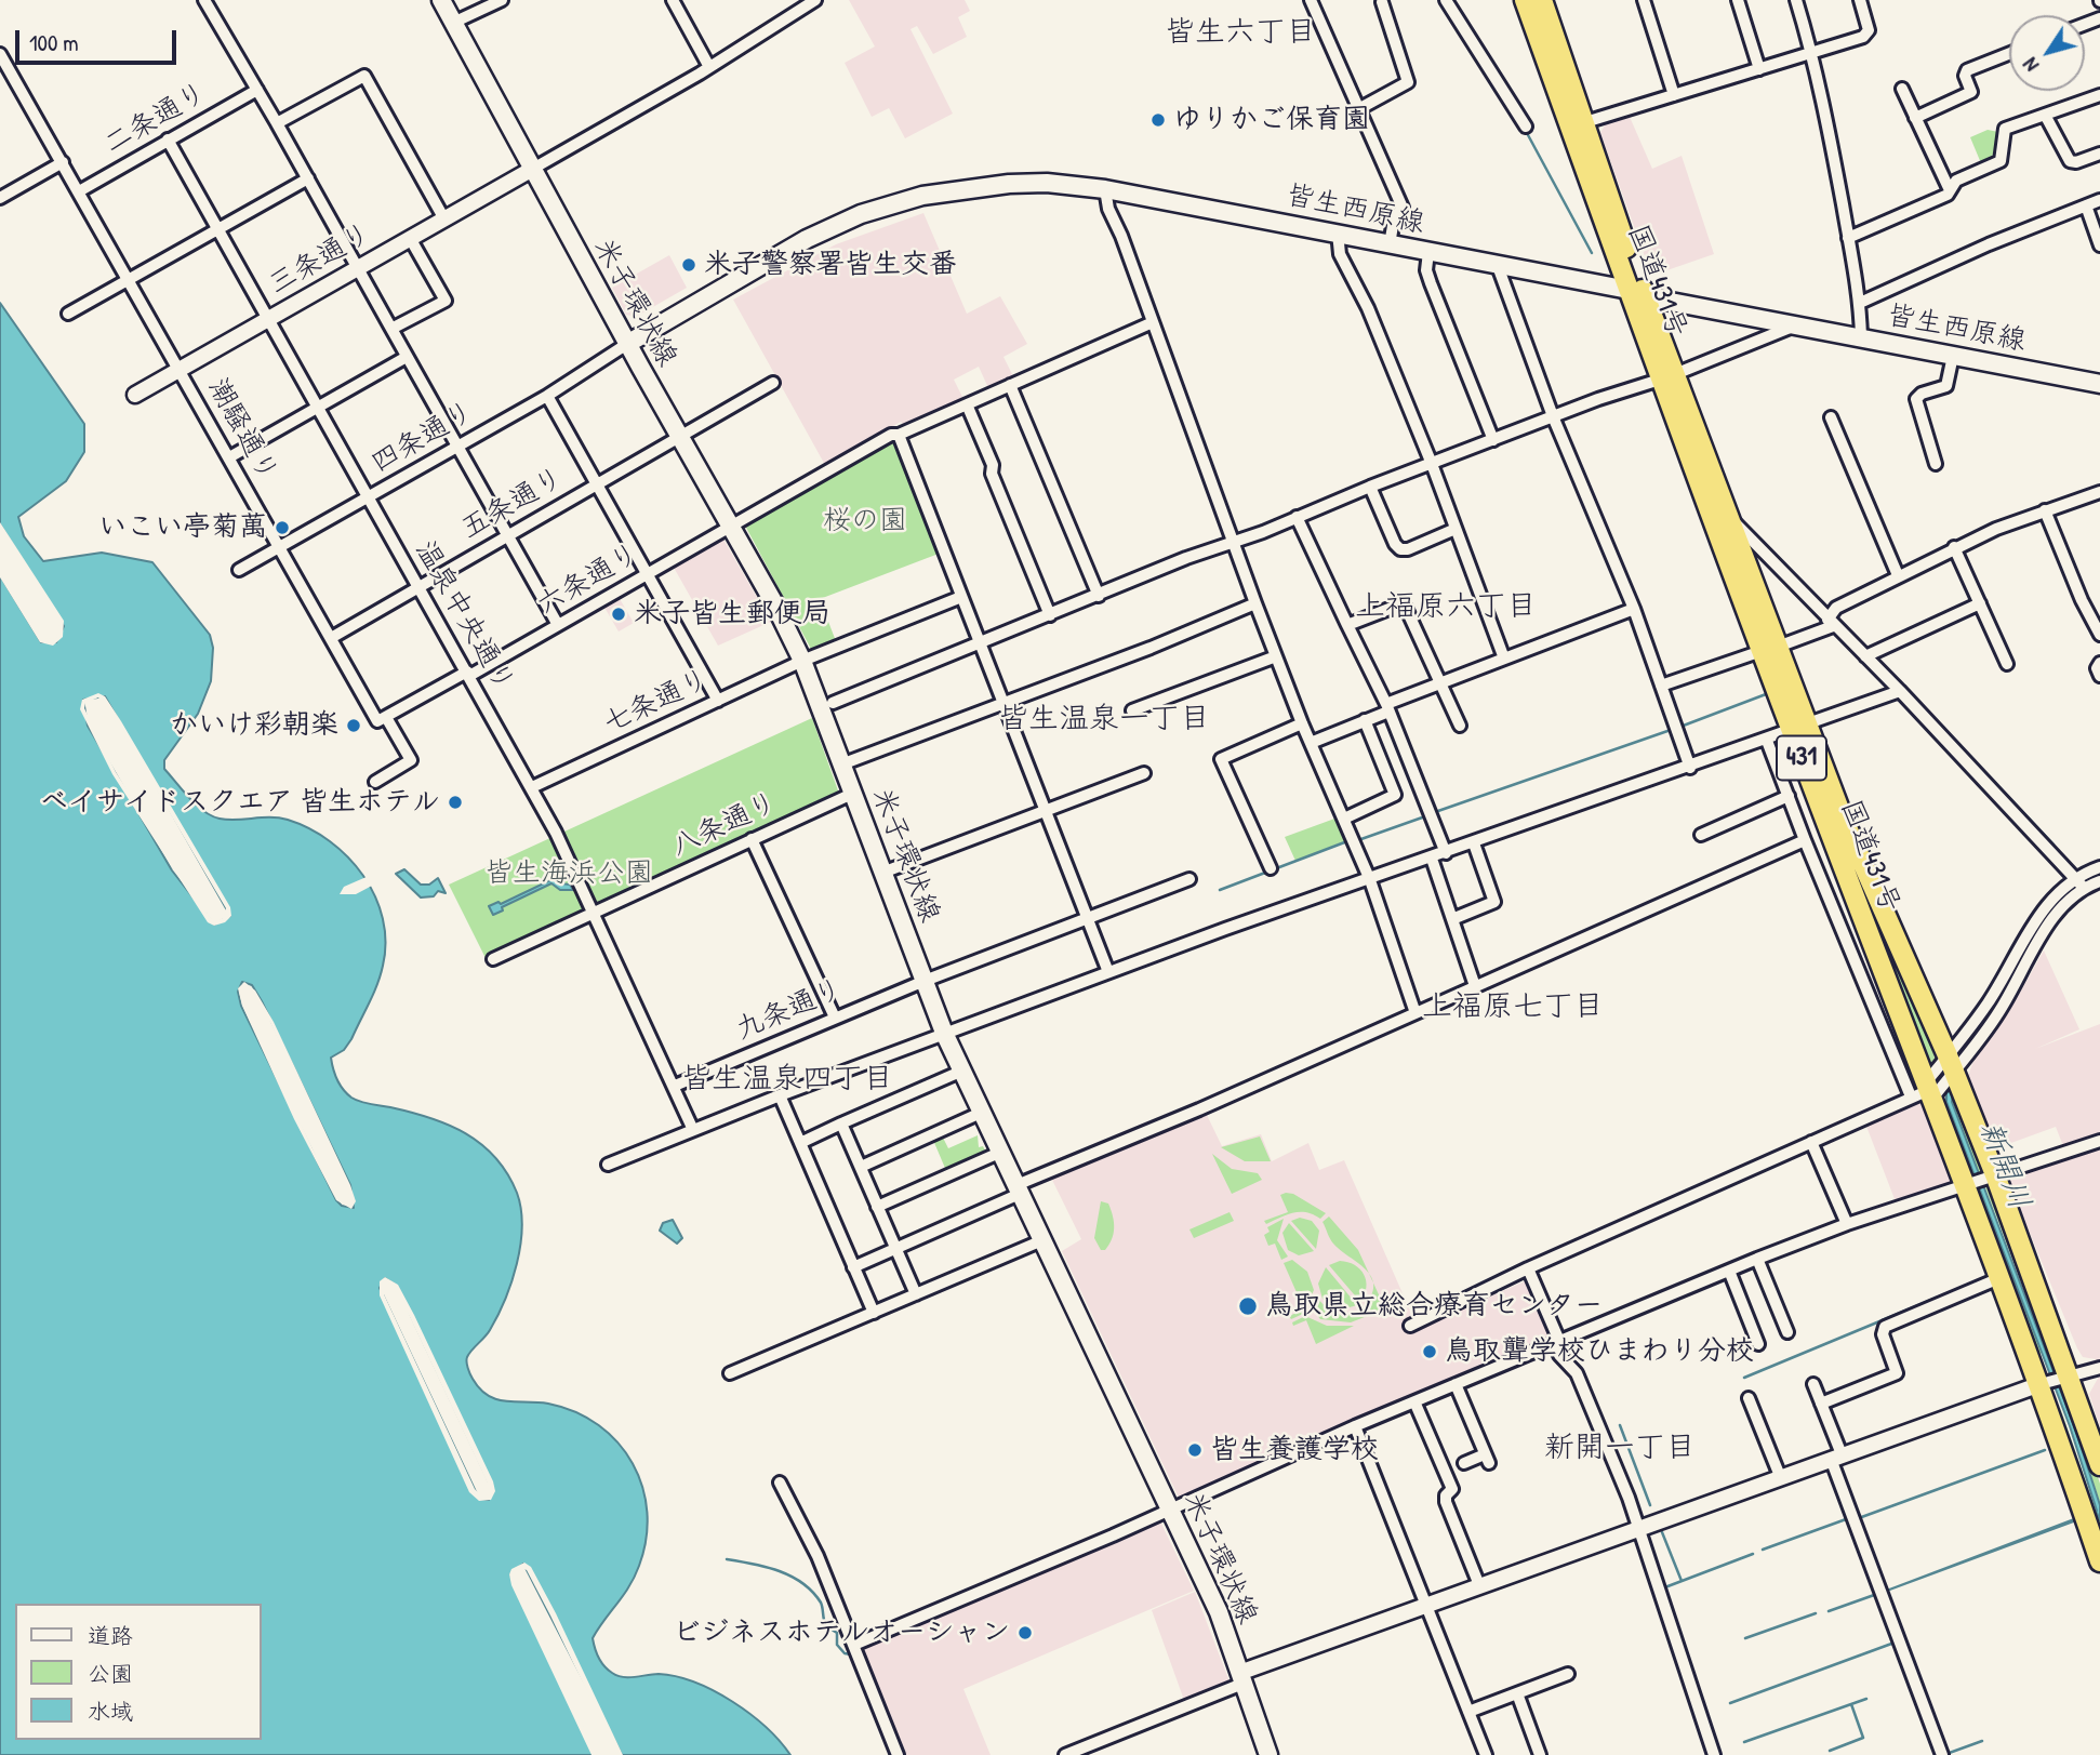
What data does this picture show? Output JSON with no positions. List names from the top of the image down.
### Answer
{
  "streets": {
    "highway": ["国道431号", "431"],
    "main road": ["皆生西原線", "米子環状線"],
    "street": [
      "二条通り",
      "三条通り",
      "潮騒通り",
      "四条通り",
      "五条通り",
      "六条通り",
      "温泉中央通り",
      "七条通り",
      "八条通り",
      "九条通り"
    ]
  },
  "crossings": [
    ["二条通り", "潮騒通り"],
    ["二条通り", "温泉中央通り"],
    ["皆生西原線", "国道431号"],
    ["皆生西原線", "米子環状線"],
    ["皆生西原線", "四条通り"],
    ["三条通り", "米子環状線"],
    ["三条通り", "潮騒通り"],
    ["三条通り", "温泉中央通り"],
    ["米子環状線", "四条通り"],
    ["米子環状線", "五条通り"],
    ["米子環状線", "六条通り"],
    ["米子環状線", "七条通り"],
    ["米子環状線", "八条通り"],
    ["米子環状線", "九条通り"],
    ["潮騒通り", "四条通り"],
    ["潮騒通り", "五条通り"],
    ["潮騒通り", "六条通り"],
    ["四条通り", "温泉中央通り"],
    ["五条通り", "温泉中央通り"],
    ["六条通り", "温泉中央通り"],
    ["温泉中央通り", "七条通り"],
    ["温泉中央通り", "八条通り"],
    ["温泉中央通り", "九条通り"]
  ],
  "districts": [
    "皆生六丁目",
    "上福原六丁目",
    "皆生温泉一丁目",
    "上福原七丁目",
    "皆生温泉四丁目",
    "新開一丁目"
  ],
  "water": ["新開川"],
  "parks": ["桜の園", "皆生海浜公園"],
  "places": [
    "ゆりかご保育園",
    "米子警察署皆生交番",
    "いこい亭菊萬",
    "米子皆生郵便局",
    "かいけ彩朝楽",
    "ベイサイドスクエア 皆生ホテル",
    "鳥取県立総合療育センター",
    "鳥取聾学校ひまわり分校",
    "皆生養護学校",
    "ビジネスホテルオーシャン"
  ],
  "legend": ["道路", "公園", "水域"],
  "scale_bar": "100 m",
  "north": "bottom left"
}
